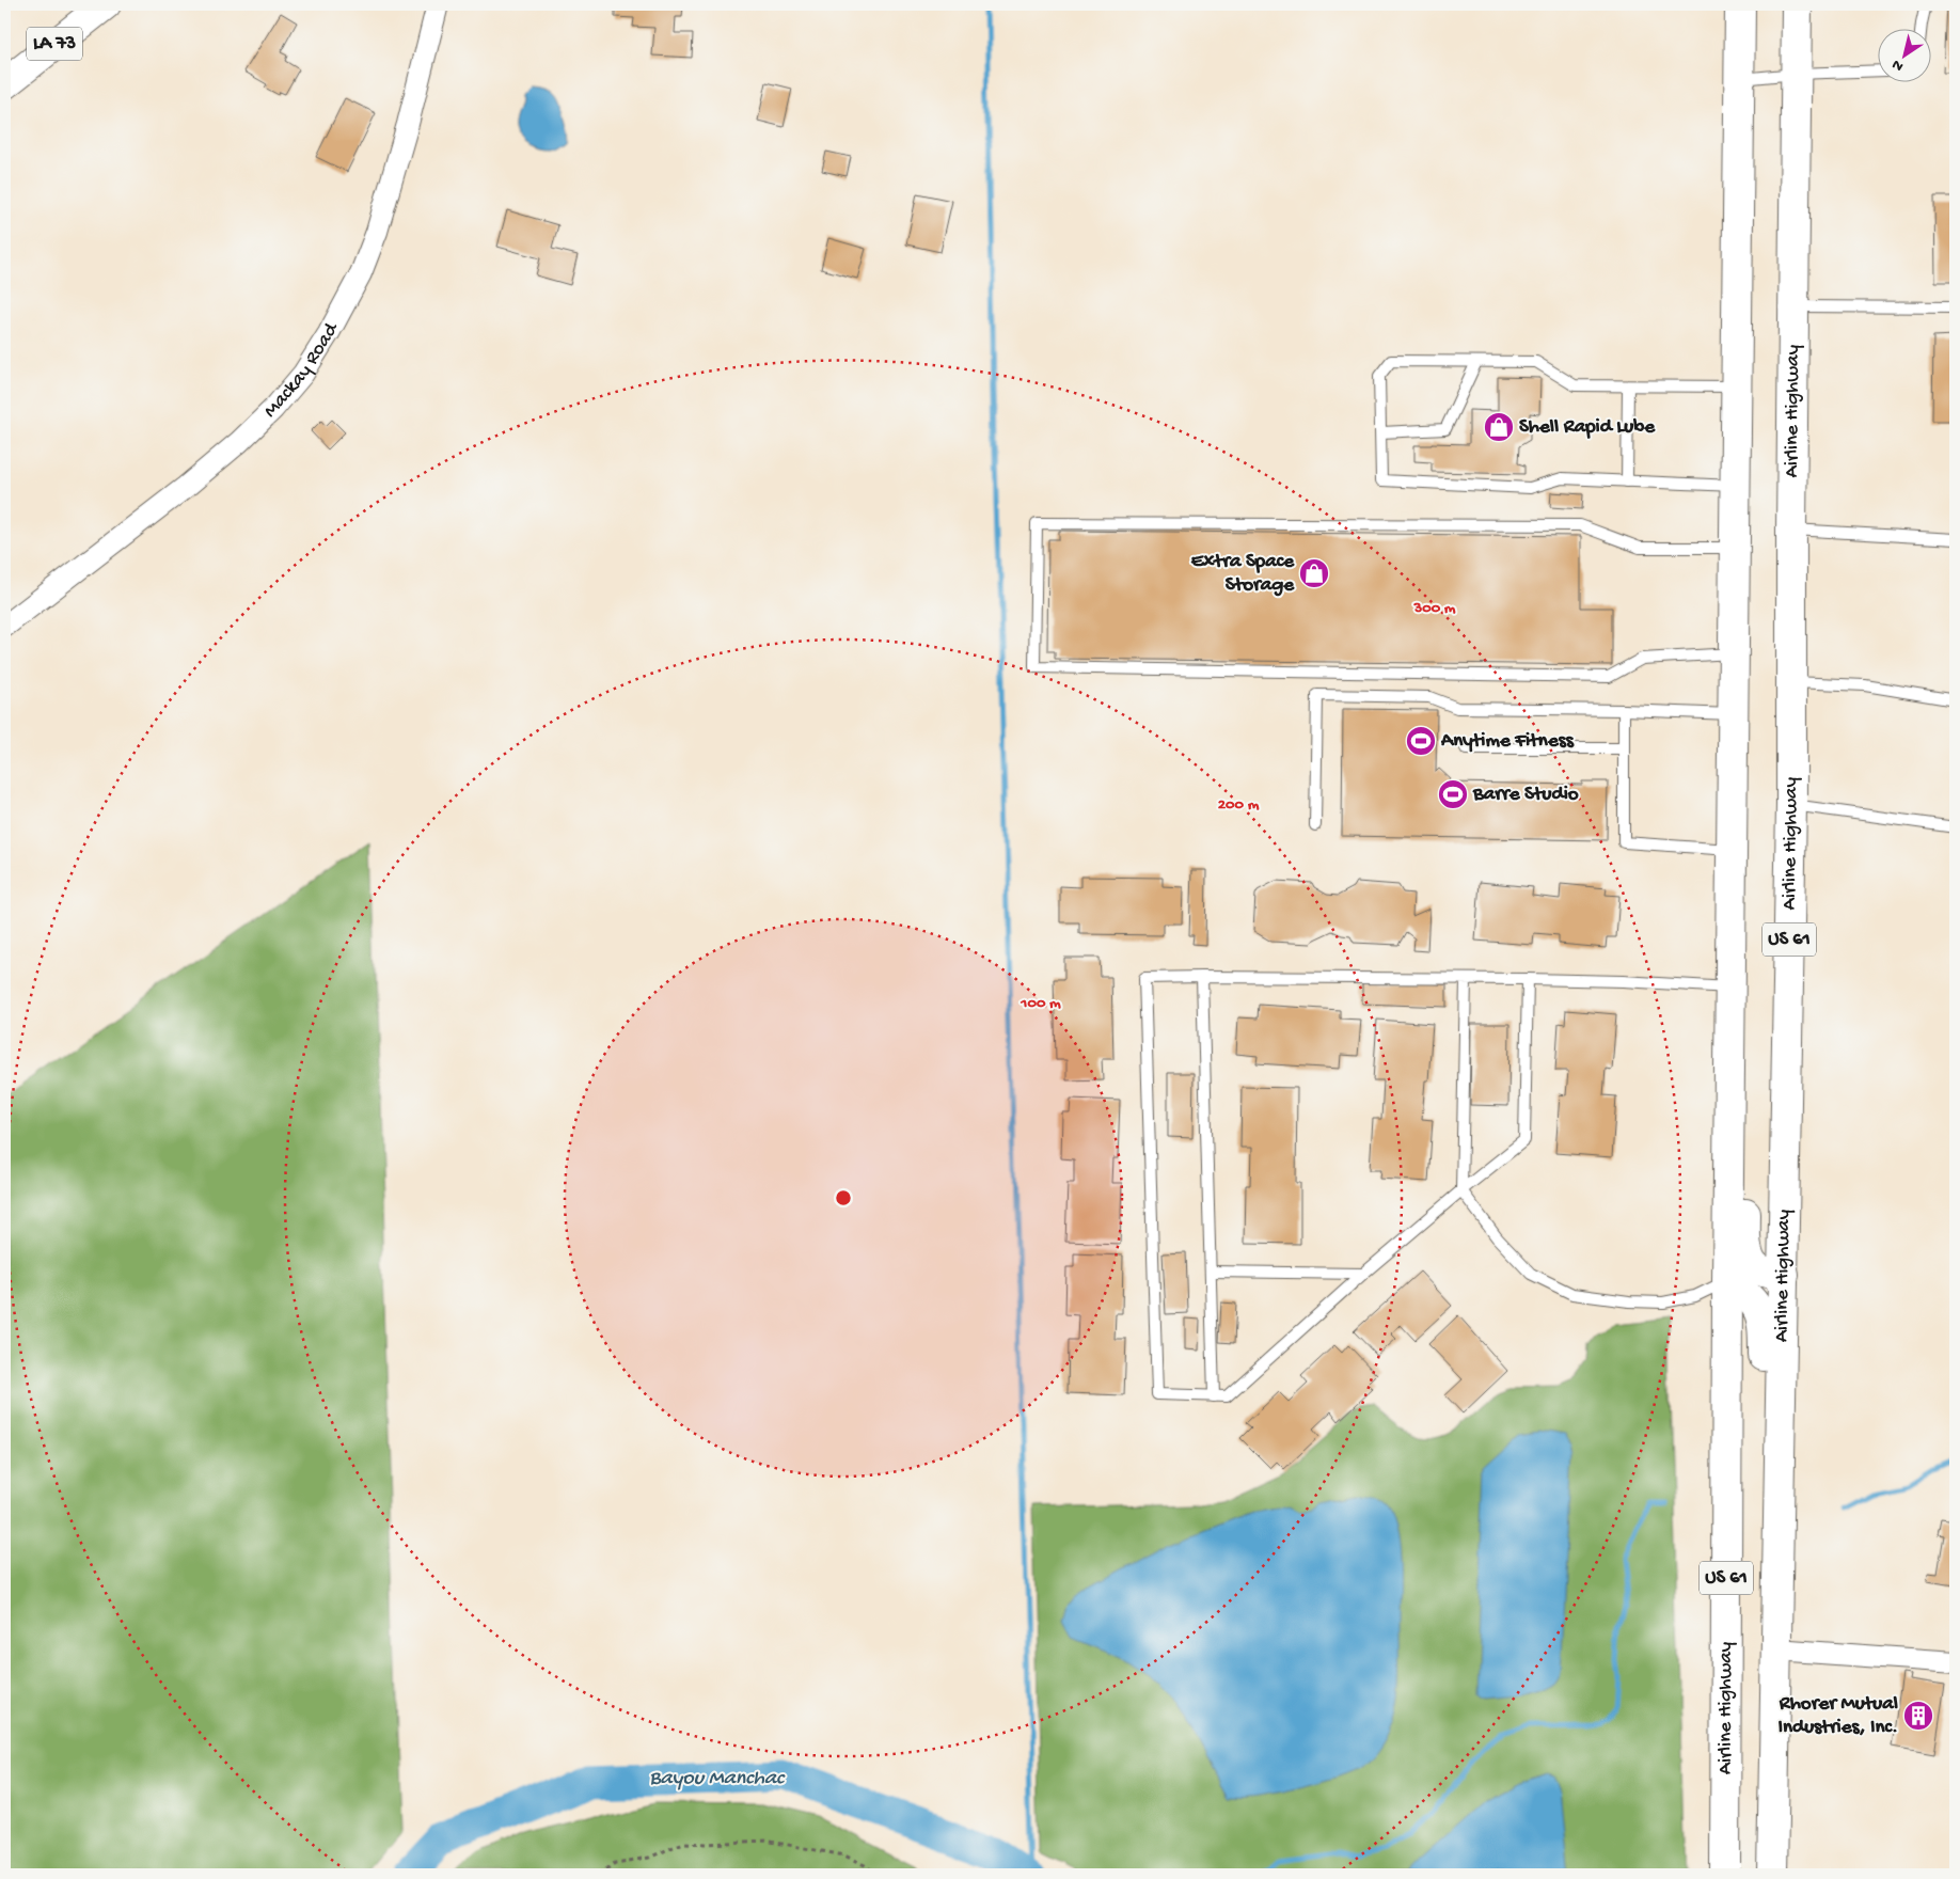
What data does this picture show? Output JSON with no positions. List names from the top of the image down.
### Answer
{
  "streets": {
    "main road": ["LA 73", "Airline Highway", "US 61"],
    "street": ["Mackay Road"]
  },
  "water": ["Bayou Manchac"],
  "places": {
    "shop": ["Shell Rapid Lube", "Extra Space Storage"],
    "sports": ["Anytime Fitness", "Barre Studio"],
    "building": ["Rhorer Mutual Industries, Inc."]
  },
  "north": "bottom left",
  "rings": ["300 m", "200 m", "100 m"]
}
